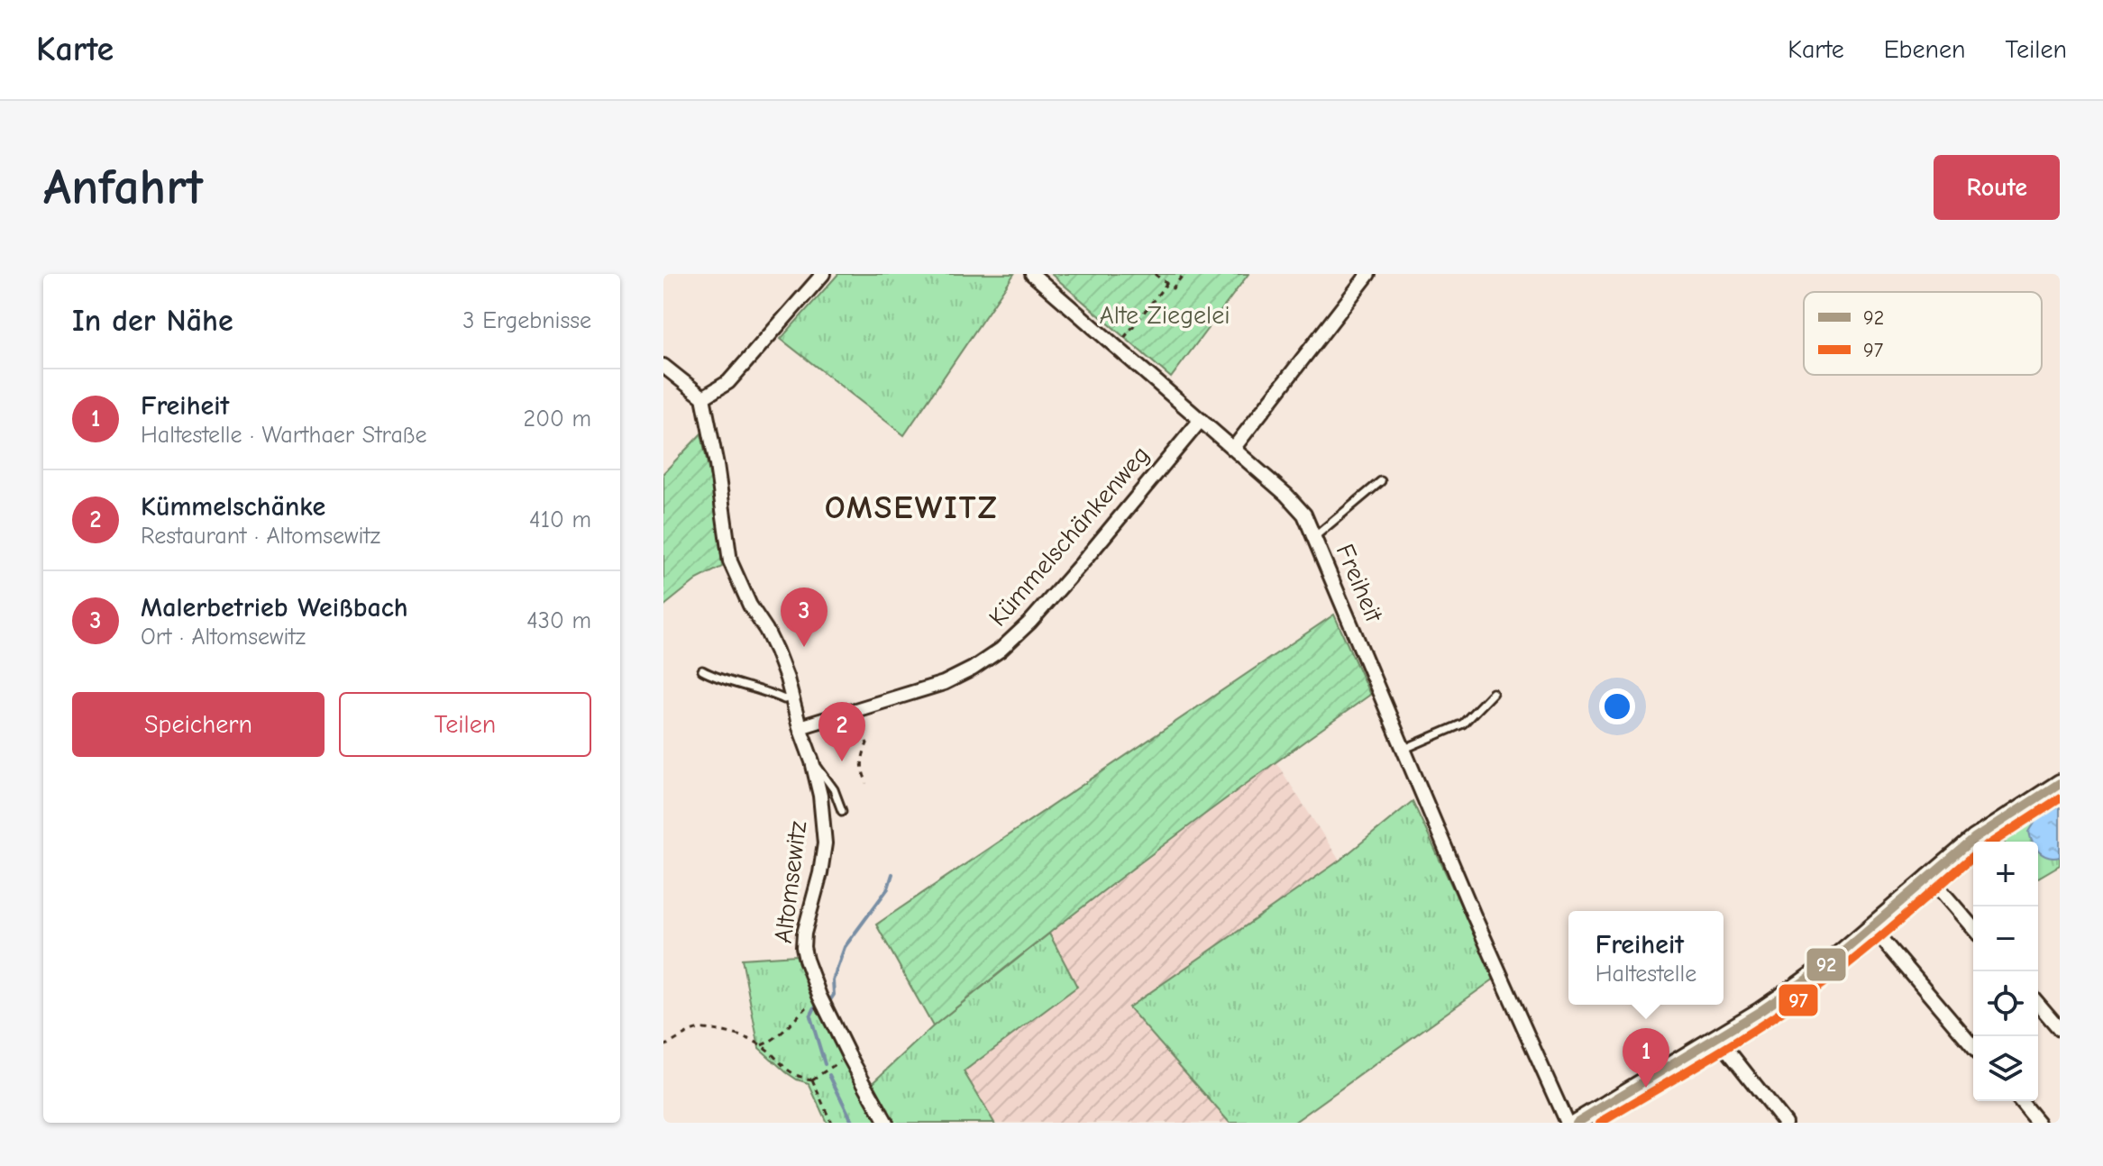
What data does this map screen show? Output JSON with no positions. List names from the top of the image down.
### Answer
{
  "streets": {
    "street": ["Kümmelschänkenweg", "Freiheit", "Altomsewitz"]
  },
  "crossings": [
    ["Kümmelschänkenweg", "Freiheit"],
    ["Kümmelschänkenweg", "Altomsewitz"]
  ],
  "districts": ["OMSEWITZ"],
  "parks": ["Alte Ziegelei"],
  "lines": ["transit line 92", "transit line 97"],
  "legend": ["92", "97"],
  "page": {
    "header": "Karte",
    "nav": ["Karte", "Ebenen", "Teilen"],
    "buttons": [
      "Route",
      ["Speichern", "Teilen"]
    ],
    "title": "Anfahrt",
    "heading": ["In der Nähe", "3 Ergebnisse"],
    "list": [
      {
        "mark": "1",
        "name": "Freiheit",
        "note": "Haltestelle · Warthaer Straße",
        "value": "200 m"
      },
      {
        "mark": "2",
        "name": "Kümmelschänke",
        "note": "Restaurant · Altomsewitz",
        "value": "410 m"
      },
      {
        "mark": "3",
        "name": "Malerbetrieb Weißbach",
        "note": "Ort · Altomsewitz",
        "value": "430 m"
      }
    ],
    "pins": ["3", "2", "1"],
    "map_buttons": ["+", "−"],
    "popup": ["Freiheit", "Haltestelle"]
  }
}
